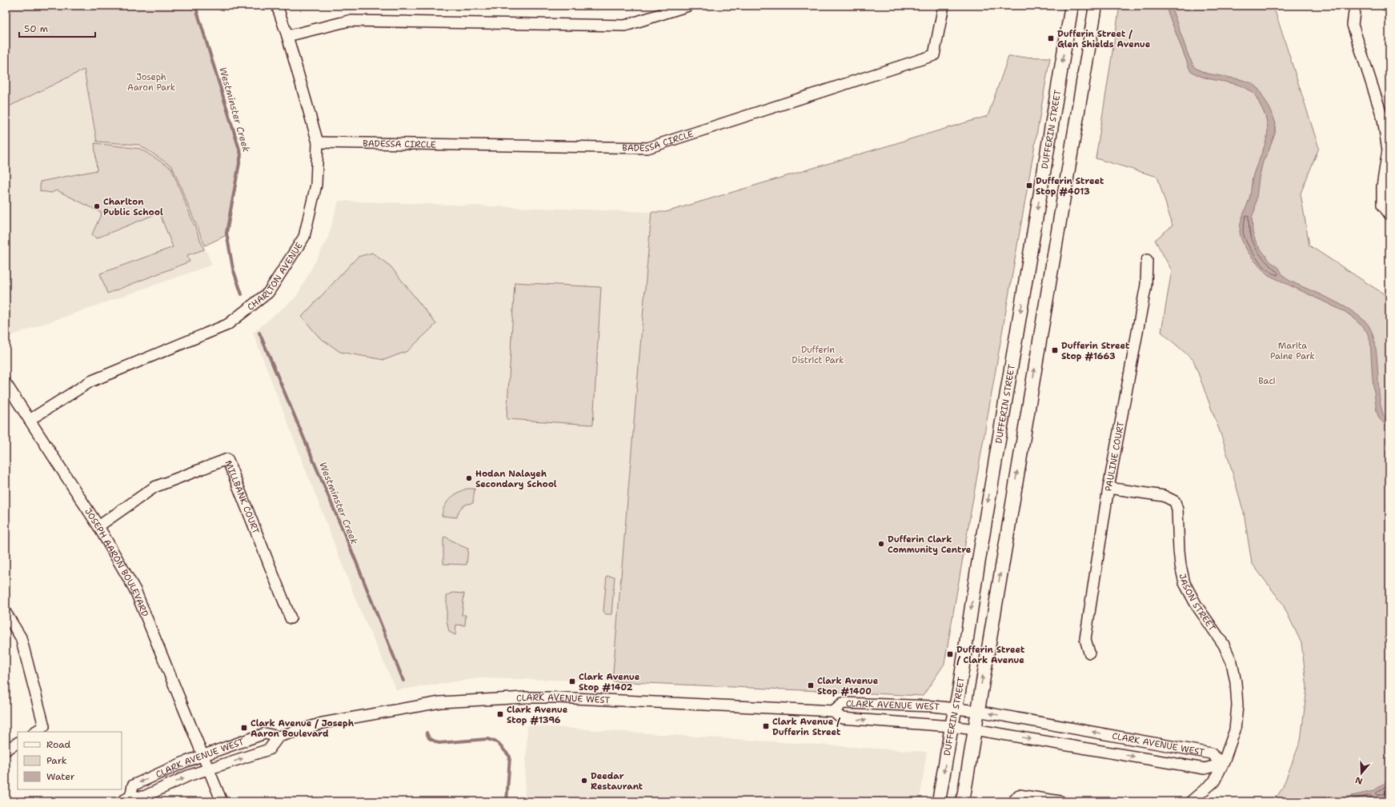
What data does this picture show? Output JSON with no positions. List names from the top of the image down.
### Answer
{
  "streets": {
    "main road": ["DUFFERIN STREET"],
    "street": [
      "BADESSA CIRCLE",
      "CHARLTON AVENUE",
      "PAULINE COURT",
      "MILLBANK COURT",
      "JOSEPH AARON BOULEVARD",
      "JASON STREET",
      "CLARK AVENUE WEST"
    ]
  },
  "crossings": [
    ["DUFFERIN STREET", "CLARK AVENUE WEST"],
    ["BADESSA CIRCLE", "CHARLTON AVENUE"],
    ["CHARLTON AVENUE", "JOSEPH AARON BOULEVARD"],
    ["PAULINE COURT", "JASON STREET"],
    ["MILLBANK COURT", "JOSEPH AARON BOULEVARD"],
    ["JOSEPH AARON BOULEVARD", "CLARK AVENUE WEST"],
    ["JASON STREET", "CLARK AVENUE WEST"]
  ],
  "water": ["Westminster Creek"],
  "parks": [
    "Joseph Aaron Park",
    "Marita Paine Park",
    "Dufferin District Park",
    "Baci"
  ],
  "places": {
    "transit": [
      "Dufferin Street / Glen Shields Avenue",
      "Dufferin Street Stop #4013",
      "Dufferin Street Stop #1663",
      "Dufferin Street / Clark Avenue",
      "Clark Avenue Stop #1402",
      "Clark Avenue Stop #1400",
      "Clark Avenue Stop #1396",
      "Clark Avenue / Dufferin Street",
      "Clark Avenue / Joseph Aaron Boulevard"
    ],
    "other": [
      "Charlton Public School",
      "Hodan Nalayeh Secondary School",
      "Dufferin Clark Community Centre",
      "Deedar Restaurant"
    ]
  },
  "legend": ["Road", "Park", "Water"],
  "scale_bar": "50 m",
  "north": "bottom"
}
